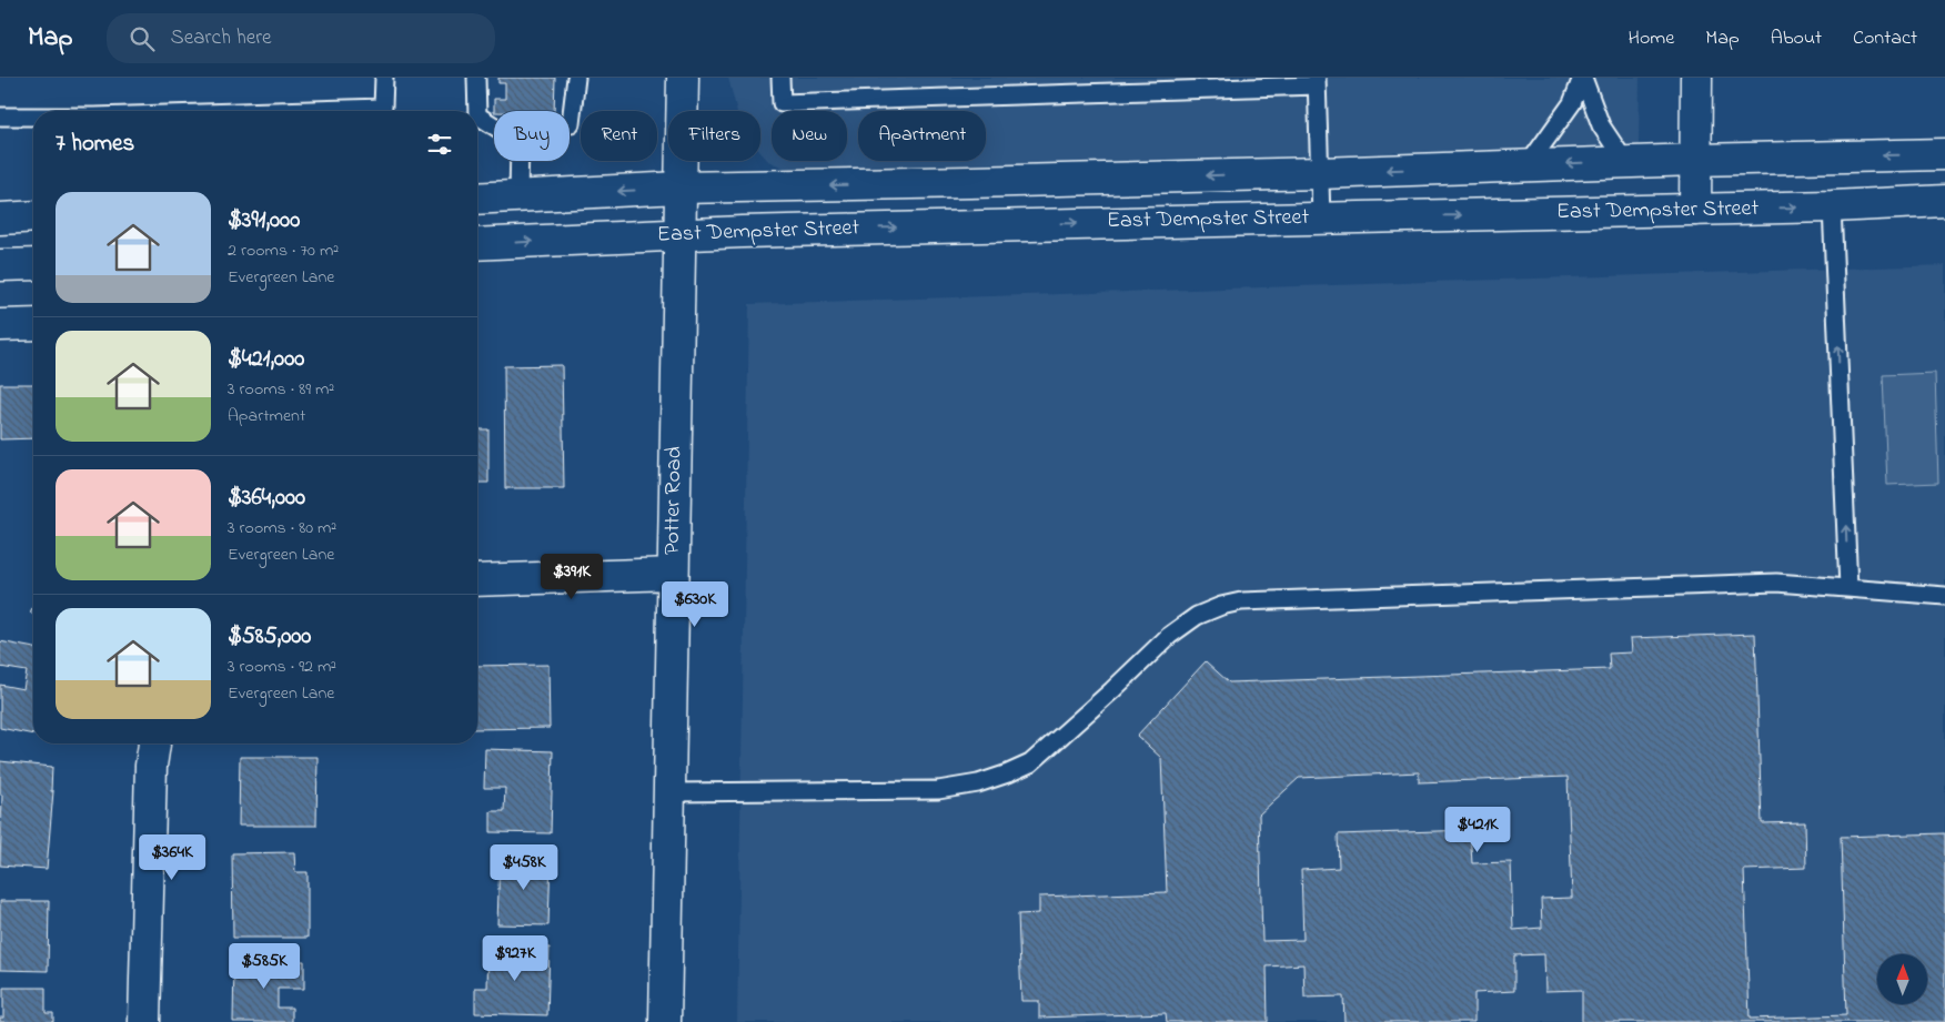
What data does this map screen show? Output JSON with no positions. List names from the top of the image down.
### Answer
{
  "streets": {
    "main road": ["East Dempster Street", "Potter Road"]
  },
  "crossings": [
    ["East Dempster Street", "Potter Road"]
  ],
  "north": "top",
  "page": {
    "header": "Map",
    "search": "Search here",
    "nav": [
      "Home",
      "Map",
      "About",
      "Contact"
    ],
    "chip": [
      "Buy",
      "Rent",
      "Filters",
      "New",
      "Apartment"
    ],
    "heading": "7 homes",
    "list": [
      {
        "name": "$391,000",
        "note": "2 rooms · 70 m² · Evergreen Lane"
      },
      {
        "name": "$421,000",
        "note": "3 rooms · 89 m² · Apartment"
      },
      {
        "name": "$364,000",
        "note": "3 rooms · 80 m² · Evergreen Lane"
      },
      {
        "name": "$585,000",
        "note": "3 rooms · 92 m² · Evergreen Lane"
      }
    ],
    "price": [
      "$391K",
      "$630K",
      "$421K",
      "$364K",
      "$458K",
      "$927K",
      "$585K"
    ]
  }
}
